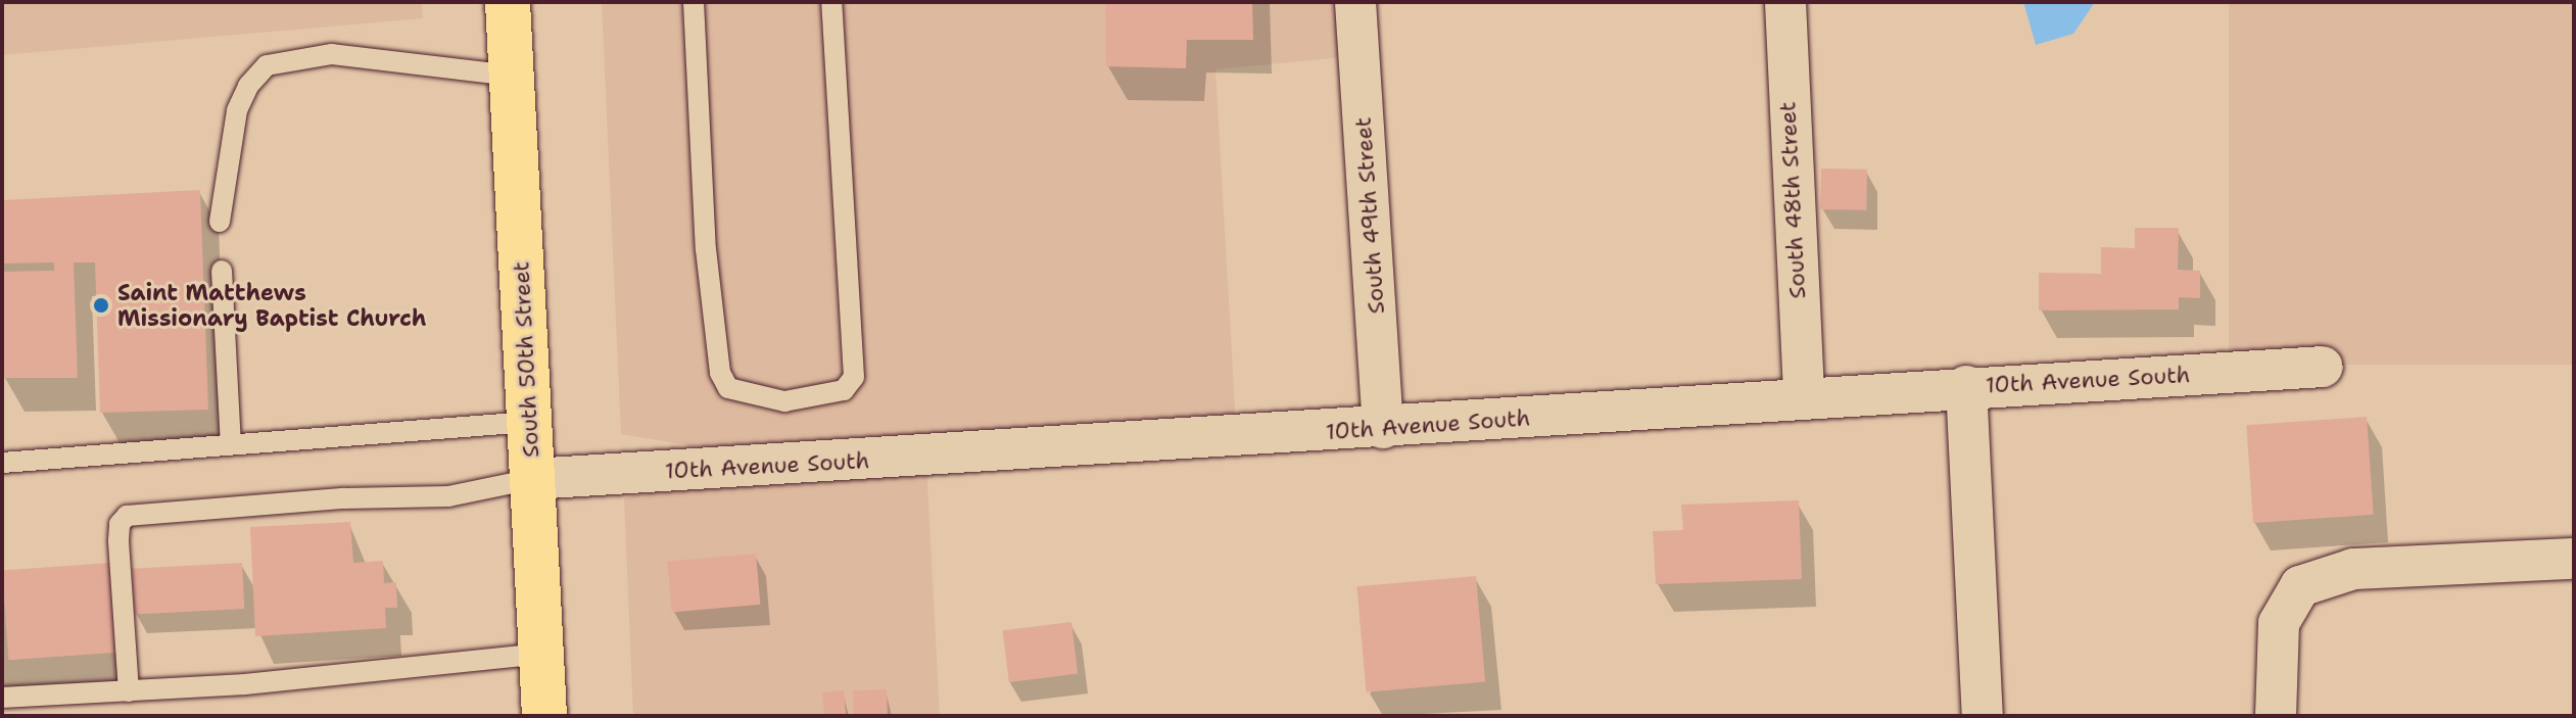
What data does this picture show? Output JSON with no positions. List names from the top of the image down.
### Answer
{
  "streets": {
    "main road": ["South 50th Street"],
    "street": ["South 48th Street", "South 49th Street", "10th Avenue South"]
  },
  "crossings": [
    ["South 48th Street", "10th Avenue South"],
    ["South 49th Street", "10th Avenue South"],
    ["South 50th Street", "10th Avenue South"]
  ],
  "places": ["Saint Matthews Missionary Baptist Church"]
}
